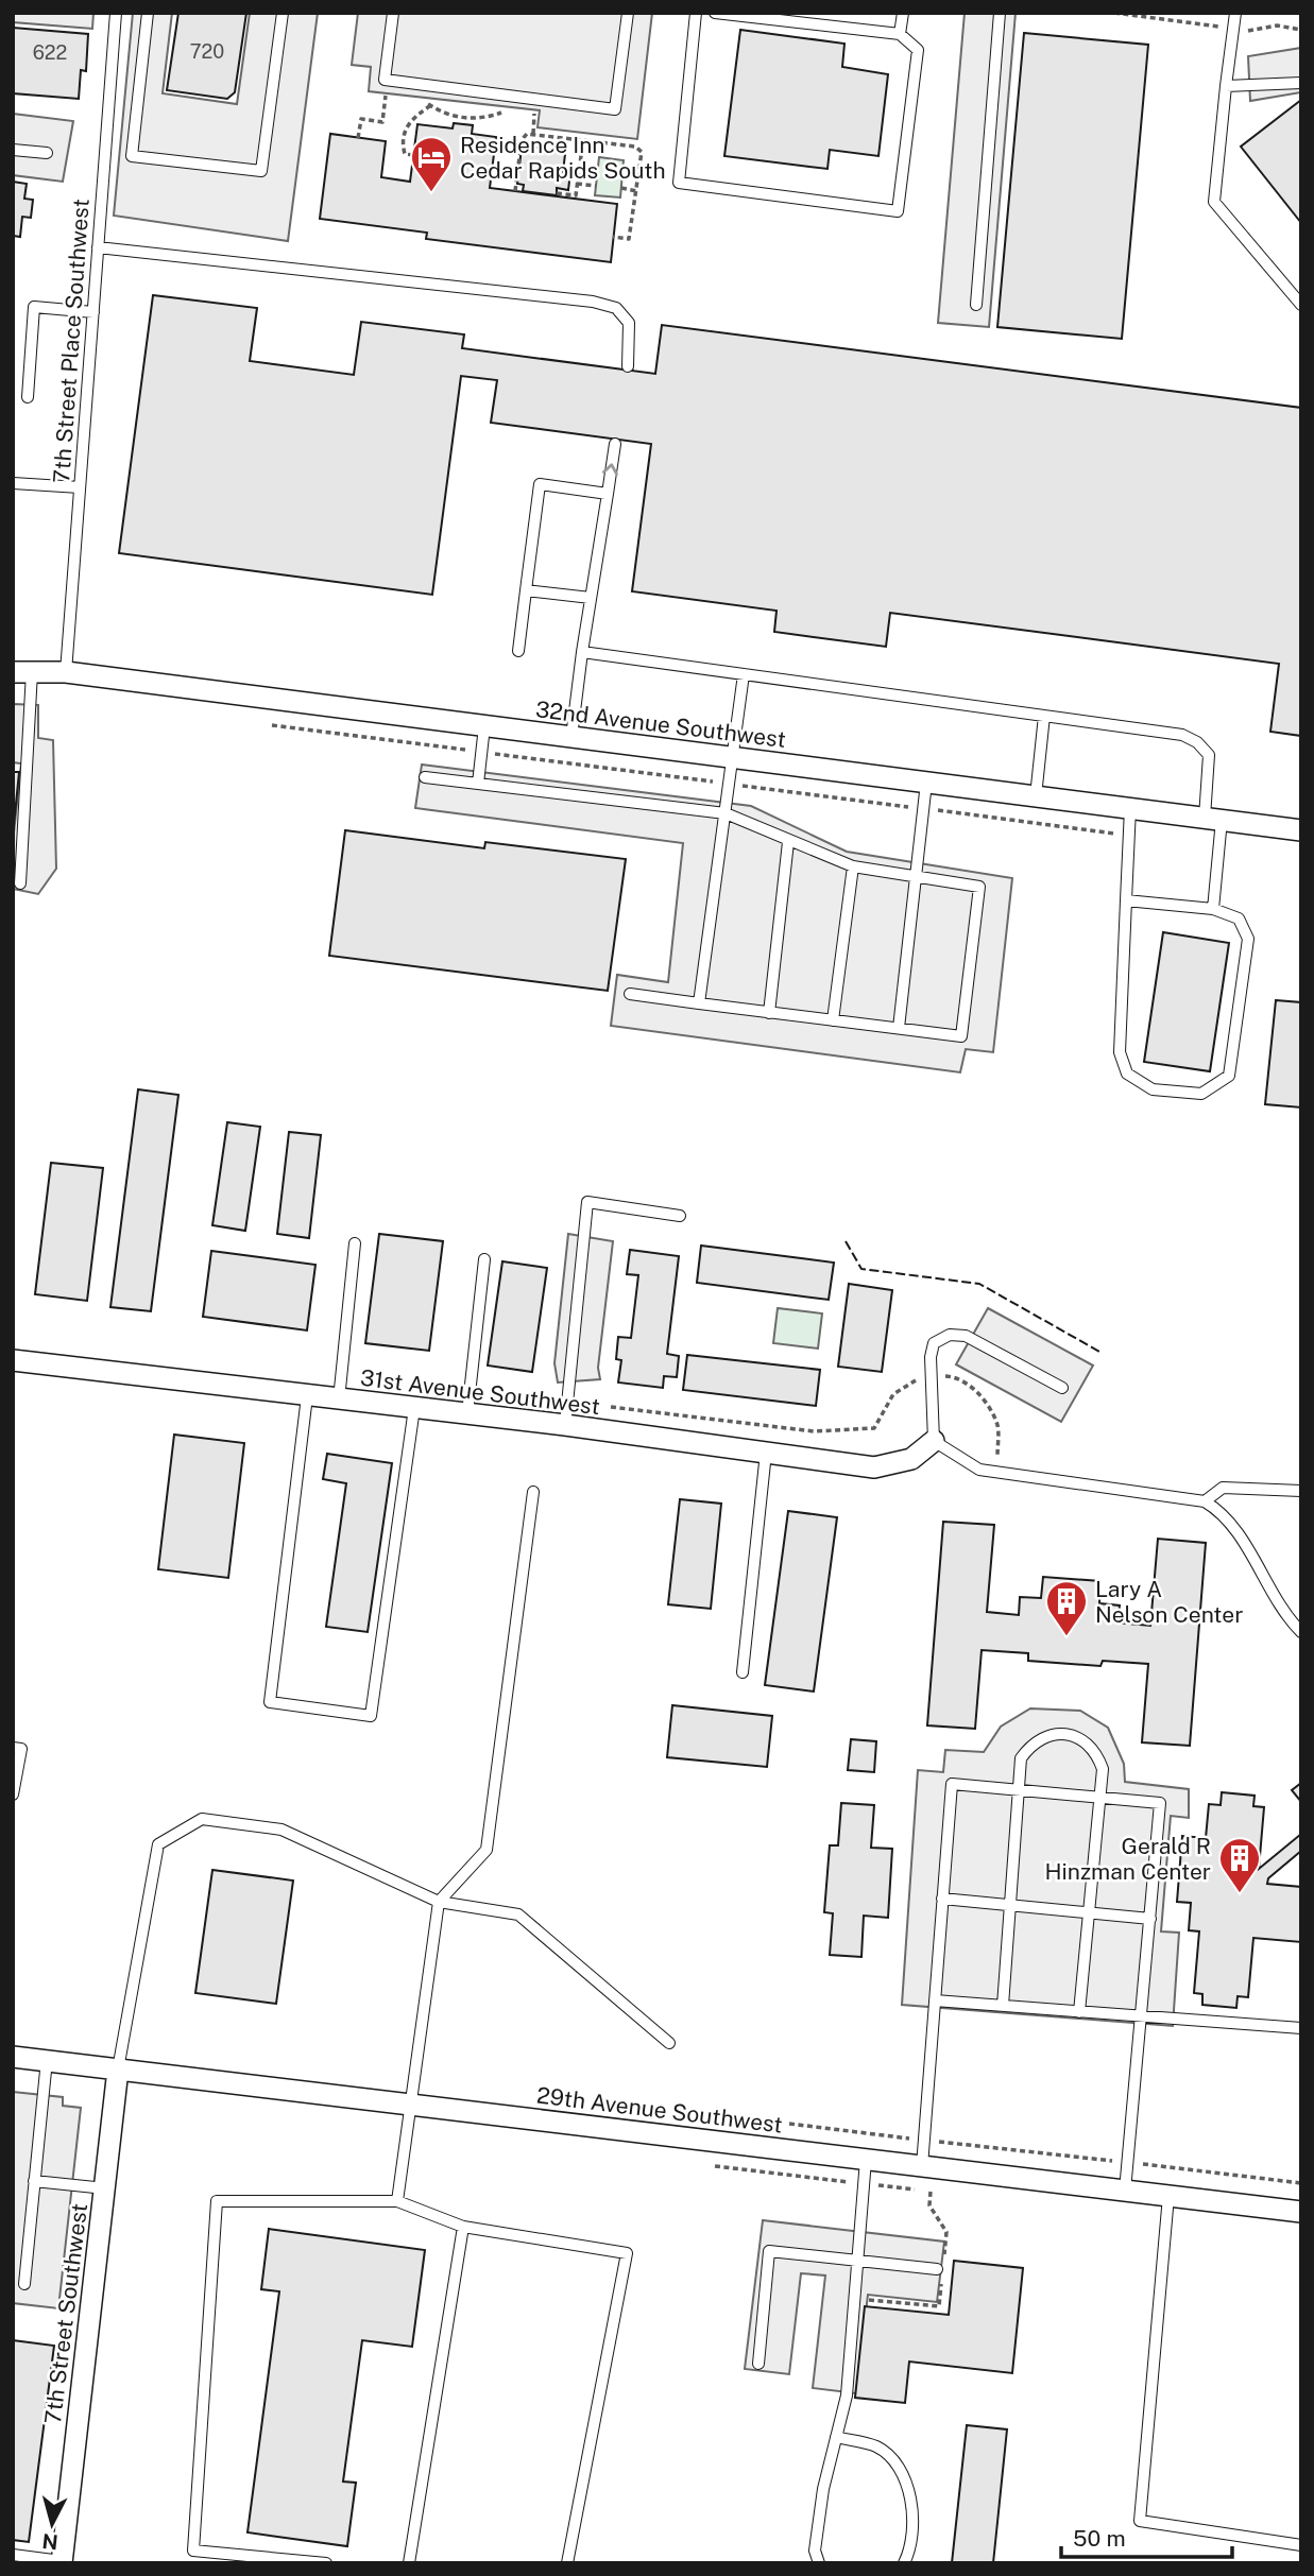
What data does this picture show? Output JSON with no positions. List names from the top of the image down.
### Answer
{
  "streets": {
    "street": [
      "32nd Avenue Southwest",
      "31st Avenue Southwest",
      "29th Avenue Southwest",
      "7th Street Southwest"
    ],
    "lane": ["7th Street Place Southwest"]
  },
  "crossings": [
    ["7th Street Place Southwest", "32nd Avenue Southwest"],
    ["29th Avenue Southwest", "7th Street Southwest"]
  ],
  "places": {
    "hotel": ["Residence Inn Cedar Rapids South"],
    "building": ["Lary A Nelson Center", "Gerald R Hinzman Center"]
  },
  "house_numbers": ["720", "622"],
  "scale_bar": "50 m",
  "north": "bottom"
}
